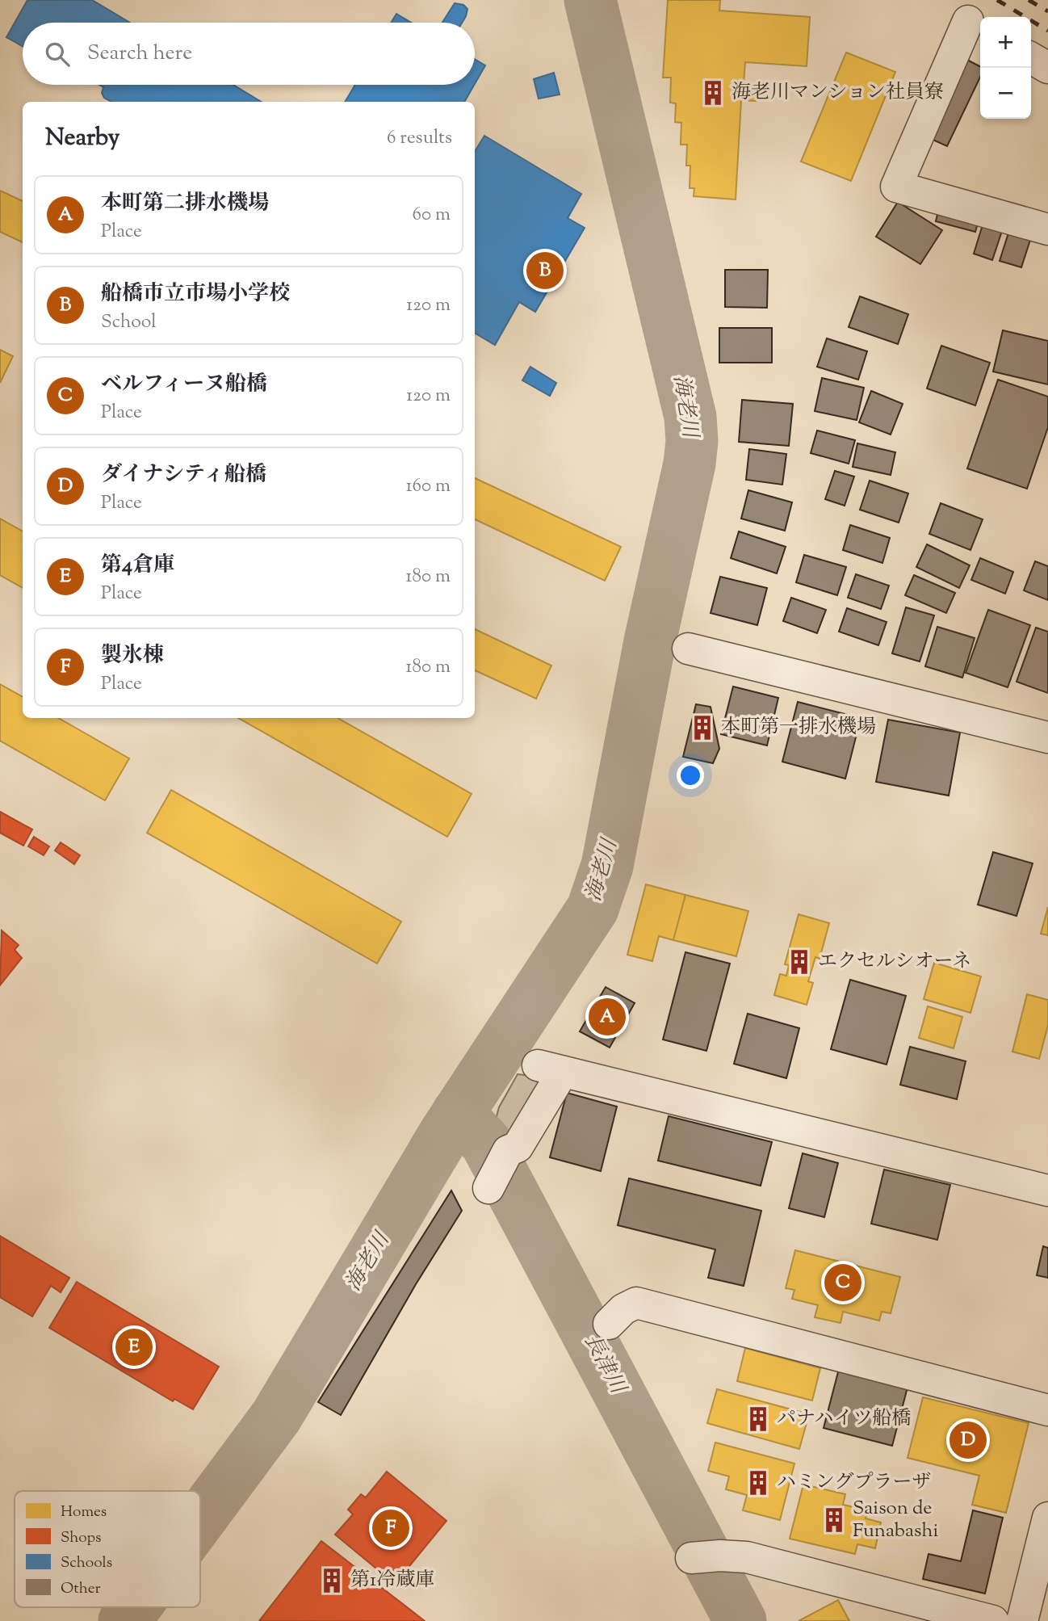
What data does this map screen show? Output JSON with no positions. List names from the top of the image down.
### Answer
{
  "water": ["海老川", "長津川"],
  "places": {
    "building": [
      "海老川マンション社員寮",
      "本町第一排水機場",
      "エクセルシオーネ",
      "パナハイツ船橋",
      "ハミングプラーザ",
      "Saison de Funabashi",
      "第1冷蔵庫"
    ]
  },
  "legend": [
    "Homes",
    "Shops",
    "Schools",
    "Other"
  ],
  "page": {
    "map_buttons": ["+", "−"],
    "search": "Search here",
    "heading": ["Nearby", "6 results"],
    "list": [
      {
        "mark": "A",
        "name": "本町第二排水機場",
        "note": "Place",
        "value": "60 m"
      },
      {
        "mark": "B",
        "name": "船橋市立市場小学校",
        "note": "School",
        "value": "120 m"
      },
      {
        "mark": "C",
        "name": "ベルフィーヌ船橋",
        "note": "Place",
        "value": "120 m"
      },
      {
        "mark": "D",
        "name": "ダイナシティ船橋",
        "note": "Place",
        "value": "160 m"
      },
      {
        "mark": "E",
        "name": "第4倉庫",
        "note": "Place",
        "value": "180 m"
      },
      {
        "mark": "F",
        "name": "製氷棟",
        "note": "Place",
        "value": "180 m"
      }
    ],
    "pins": [
      "B",
      "A",
      "C",
      "E",
      "D",
      "F"
    ]
  }
}
